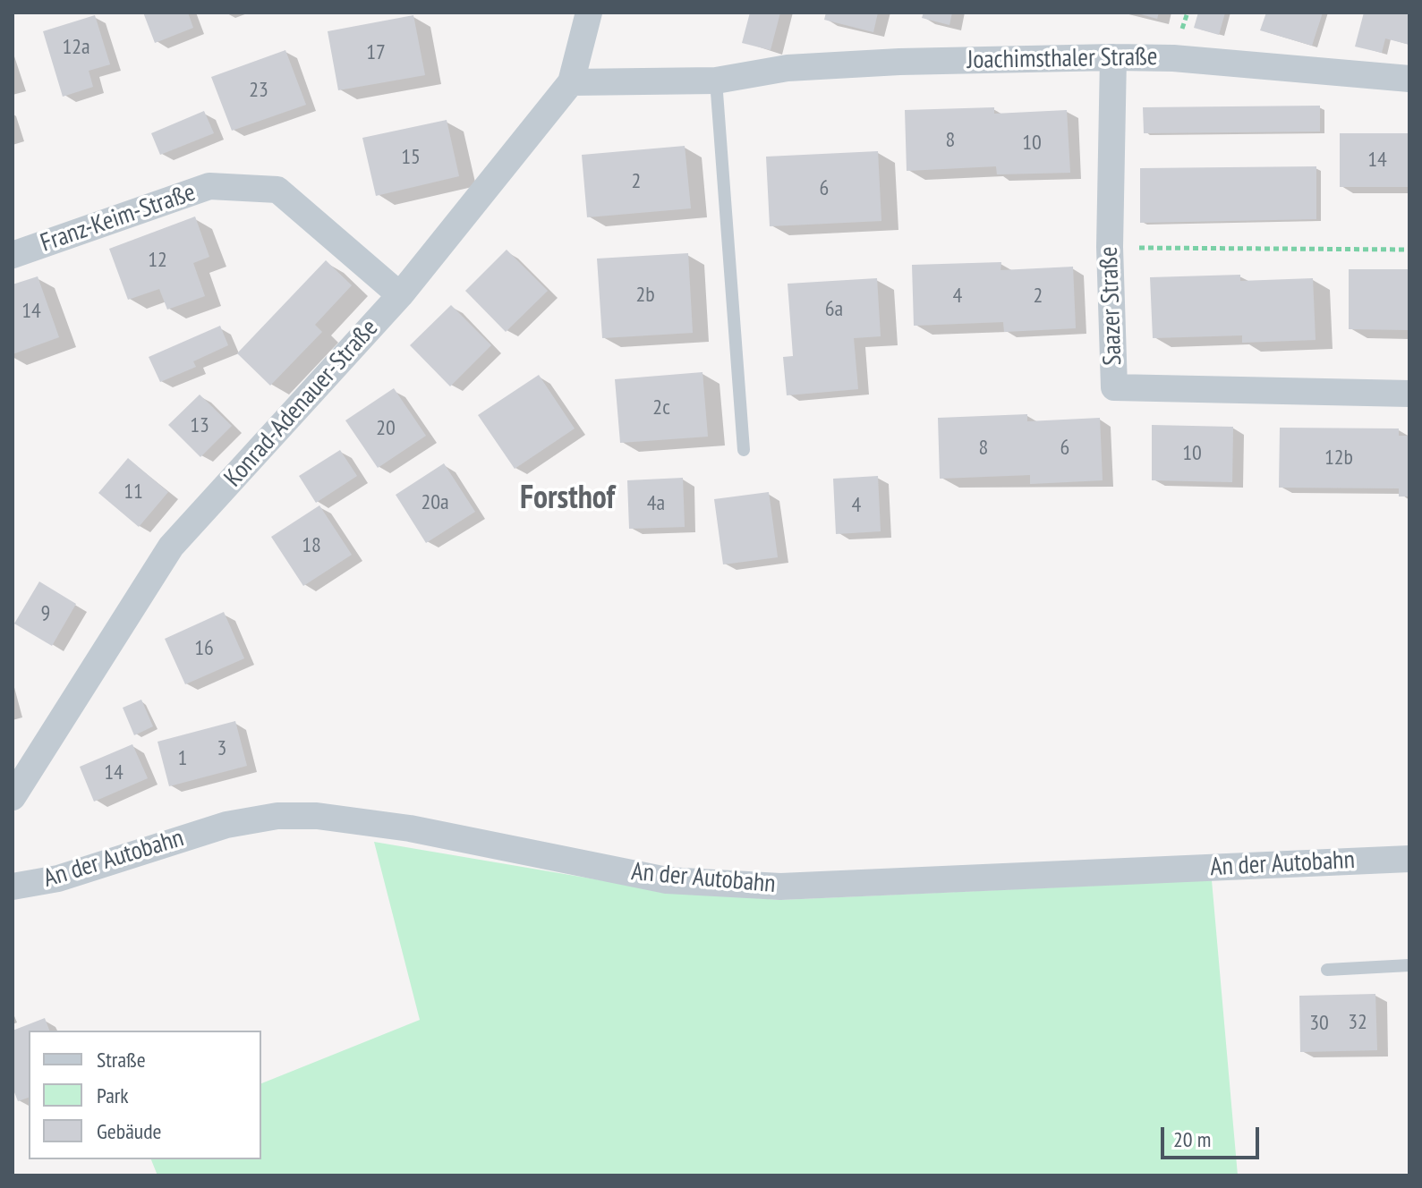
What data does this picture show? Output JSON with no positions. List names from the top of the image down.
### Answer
{
  "streets": {
    "street": [
      "Joachimsthaler Straße",
      "Franz-Keim-Straße",
      "Saazer Straße",
      "Konrad-Adenauer-Straße",
      "An der Autobahn"
    ]
  },
  "crossings": [
    ["Joachimsthaler Straße", "Saazer Straße"],
    ["Joachimsthaler Straße", "Konrad-Adenauer-Straße"],
    ["Franz-Keim-Straße", "Konrad-Adenauer-Straße"]
  ],
  "districts": ["Forsthof"],
  "house_numbers": [
    "12a",
    "17",
    "23",
    "8",
    "10",
    "15",
    "14",
    "2",
    "6",
    "12",
    "2b",
    "4",
    "2",
    "6a",
    "14",
    "2c",
    "13",
    "20",
    "8",
    "6",
    "10",
    "12b",
    "11",
    "20a",
    "4a",
    "4",
    "18",
    "9",
    "16",
    "3",
    "1",
    "14",
    "32",
    "30"
  ],
  "legend": ["Straße", "Park", "Gebäude"],
  "scale_bar": "20 m"
}
